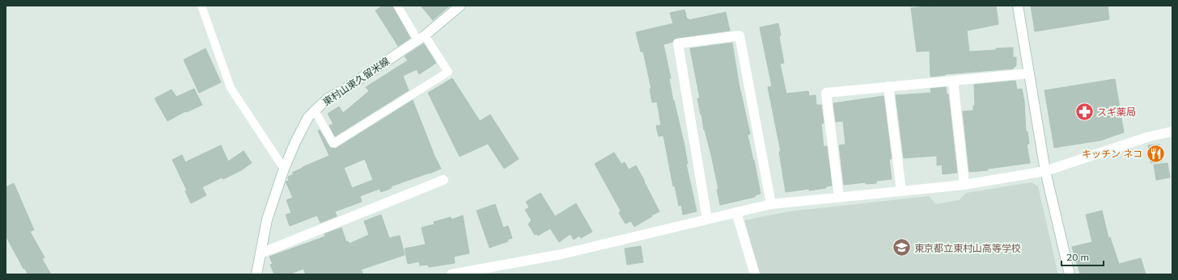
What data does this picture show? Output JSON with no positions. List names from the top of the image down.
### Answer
{
  "streets": {
    "street": ["東村山東久留米線"]
  },
  "places": {
    "pharmacy": ["スギ薬局"],
    "restaurant": ["キッチン ネコ"],
    "school or university": ["東京都立東村山高等学校"]
  },
  "scale_bar": "20 m"
}
